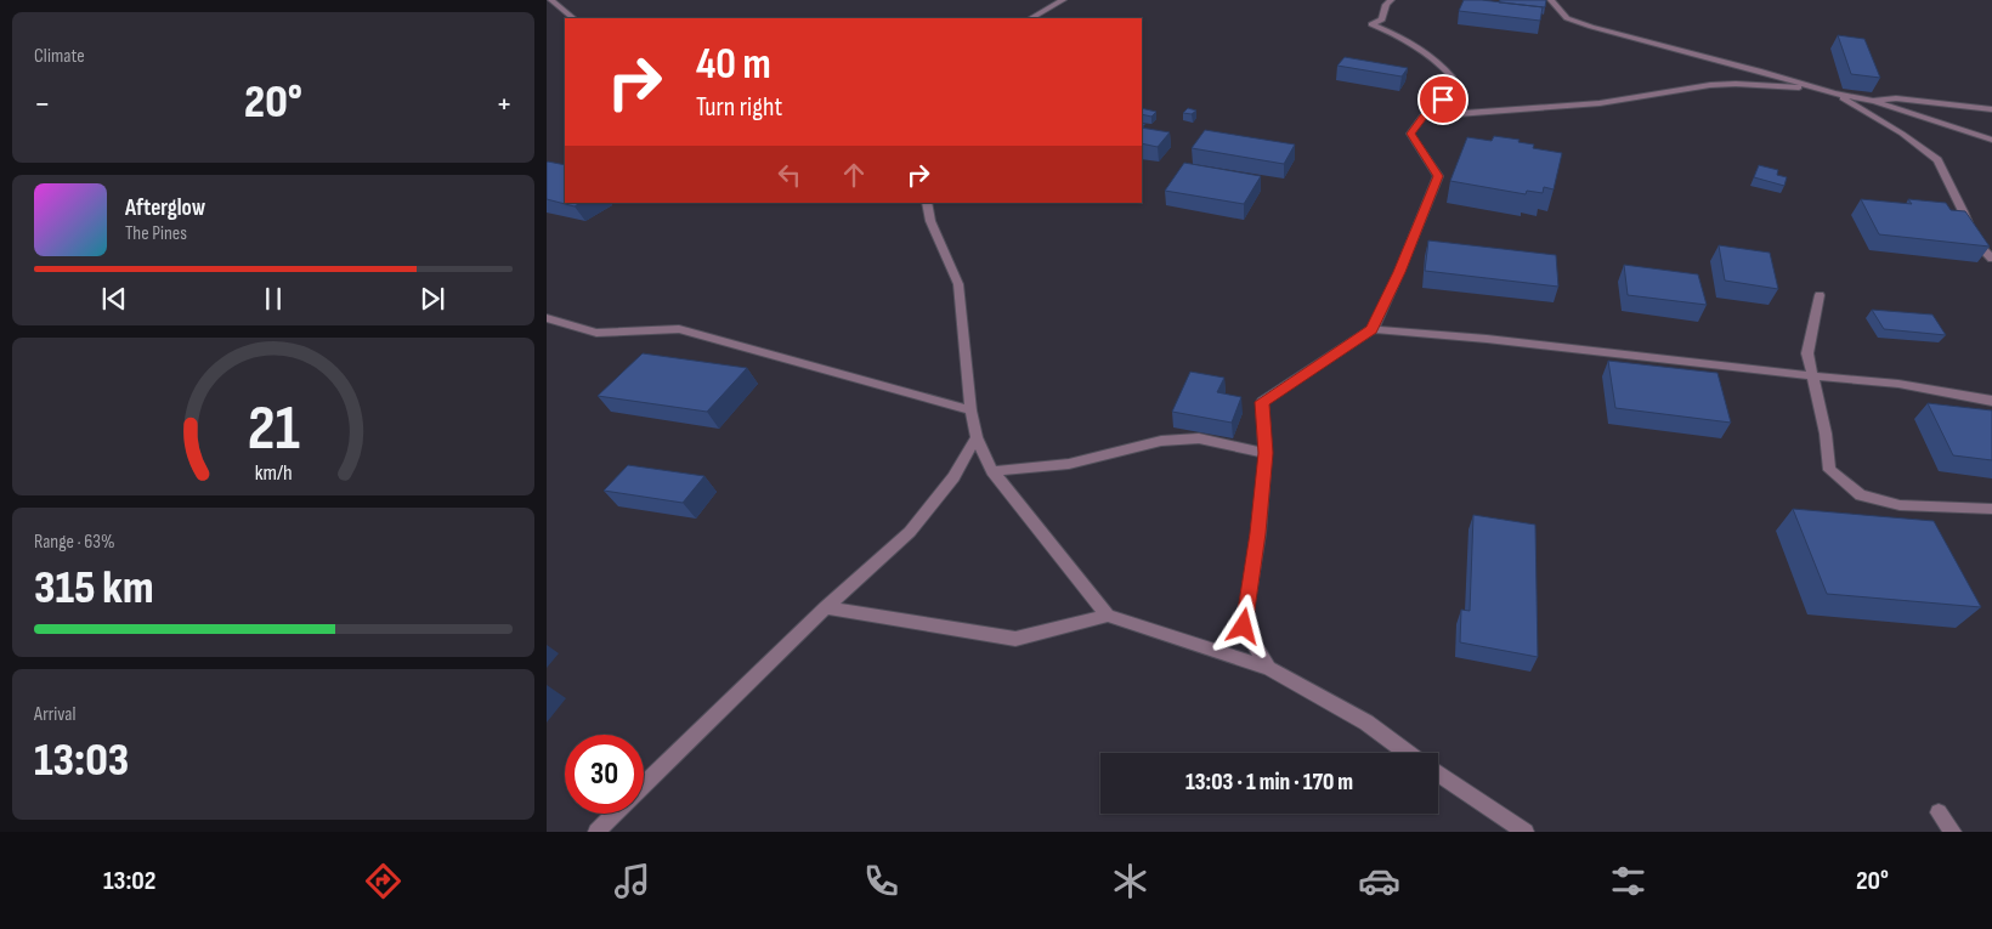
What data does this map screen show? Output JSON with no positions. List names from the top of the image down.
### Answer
{
  "page": {
    "tile": [
      "Climate",
      ["Range · 63%", "315 km"],
      ["Arrival", "13:03"]
    ],
    "turn": ["40 m", "Turn right"],
    "heat": ["−", "20°", "+"],
    "song": ["Afterglow", "The Pines"],
    "limit": "30",
    "trip": "13:03 · 1 min · 170 m",
    "tabs": ["13:02", "20°"],
    "gauge": ["21", "km/h"]
  }
}
